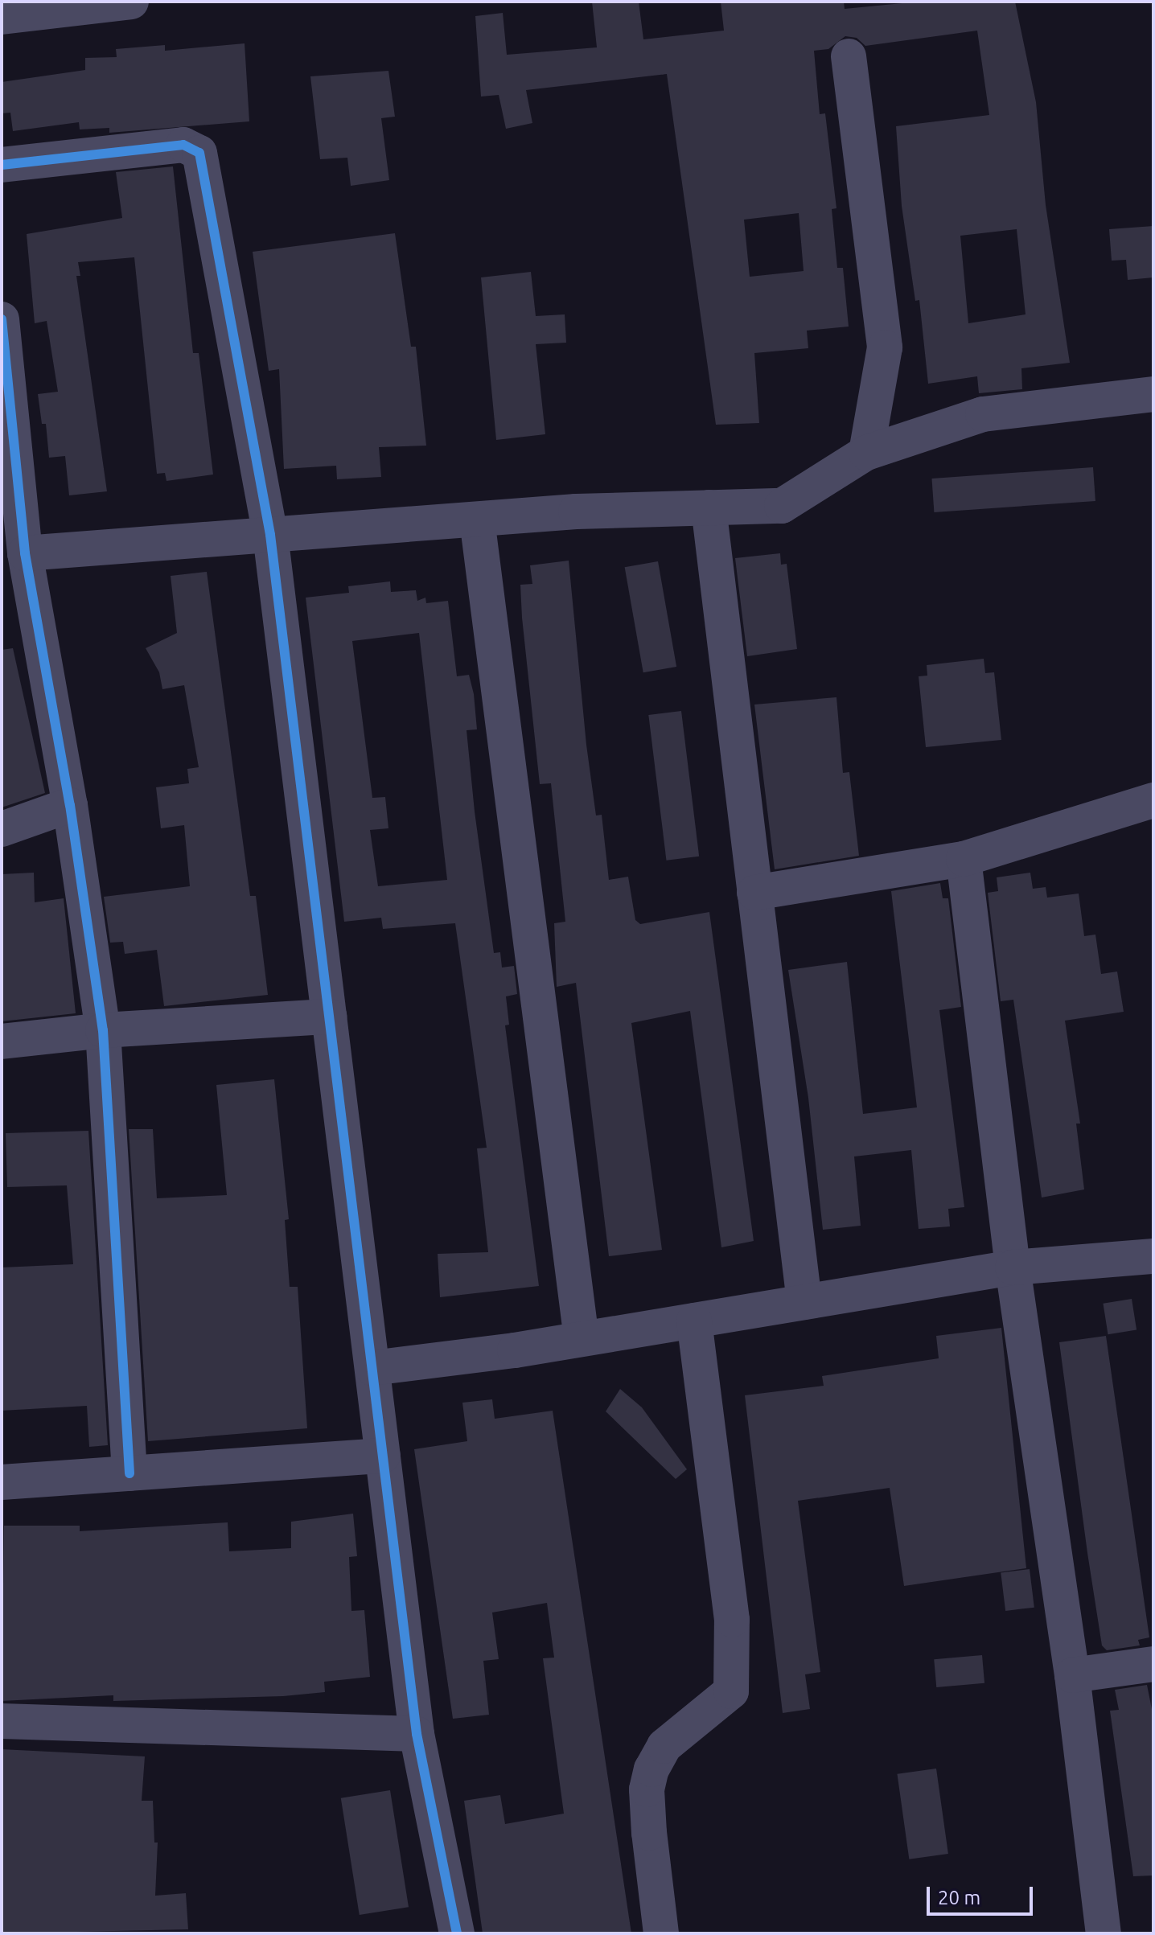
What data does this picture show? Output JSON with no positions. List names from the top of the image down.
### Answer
{
  "scale_bar": "20 m"
}
